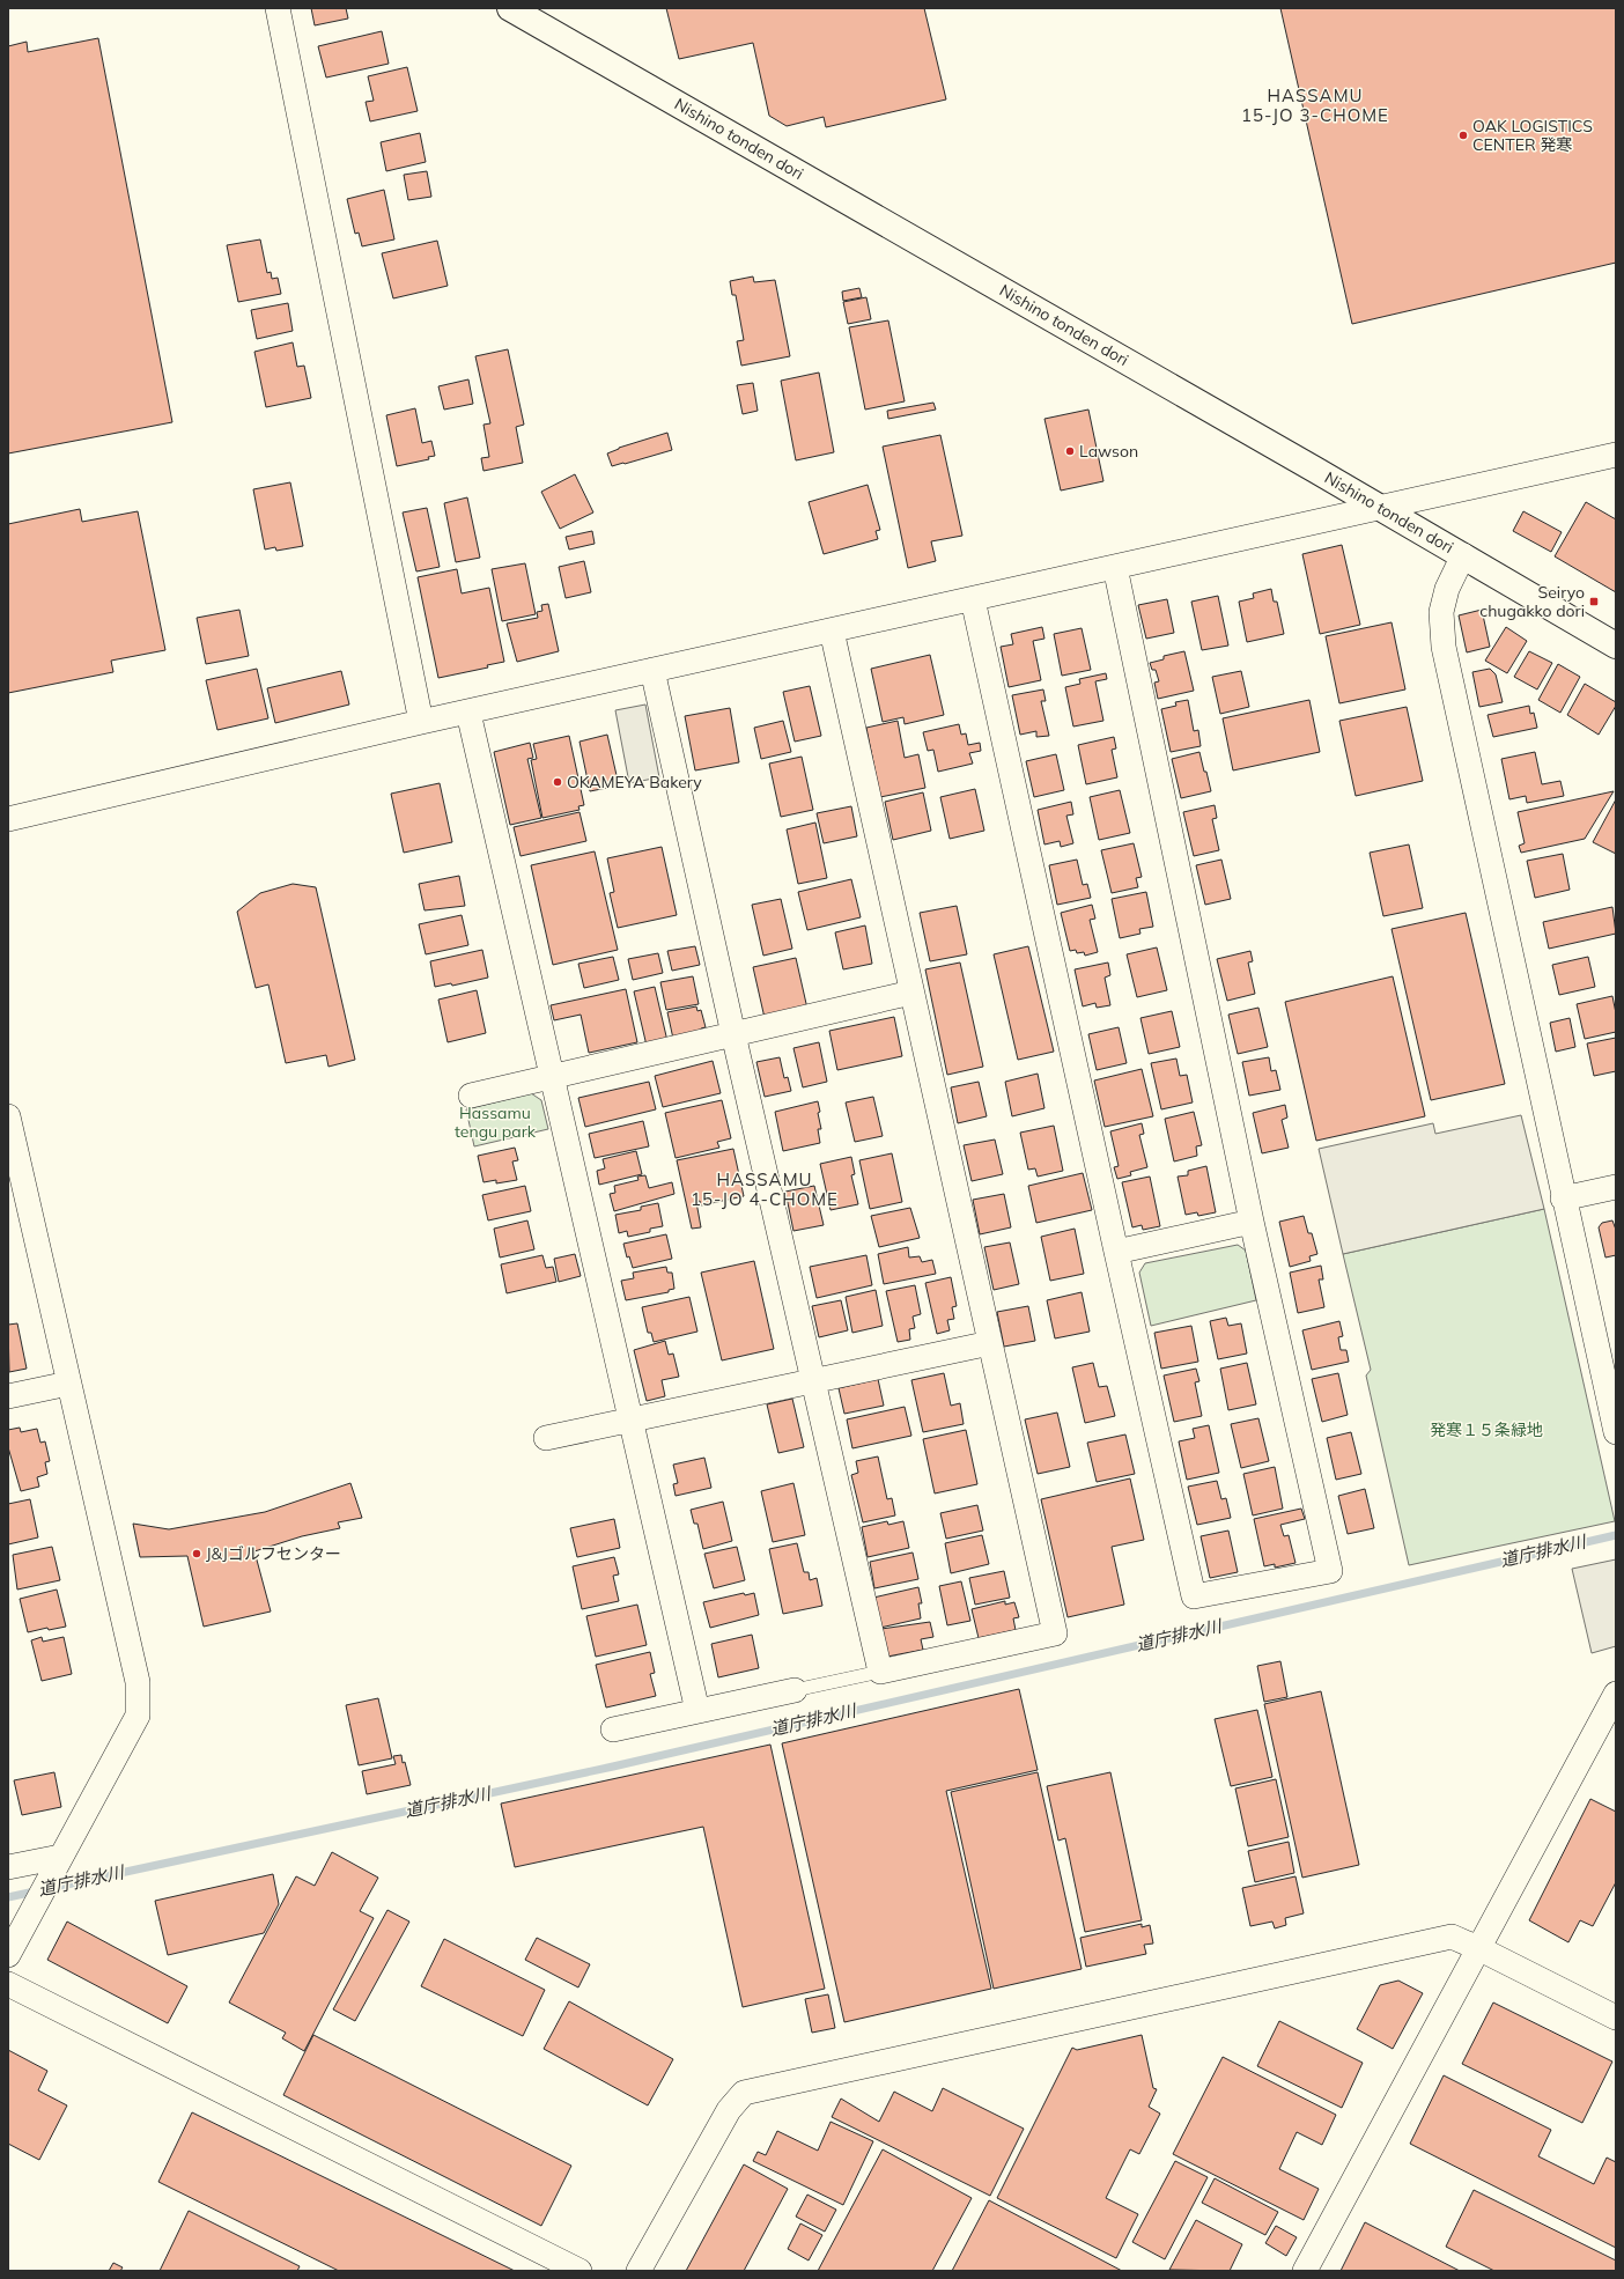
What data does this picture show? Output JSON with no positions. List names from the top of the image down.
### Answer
{
  "streets": {
    "street": ["Nishino tonden dori"]
  },
  "districts": ["HASSAMU 15-JO 3-CHOME", "HASSAMU 15-JO 4-CHOME"],
  "water": ["道庁排水川"],
  "parks": ["Hassamu tengu park", "発寒１５条緑地"],
  "places": {
    "other": [
      "OAK LOGISTICS CENTER 発寒",
      "Lawson",
      "OKAMEYA Bakery",
      "J&Jゴルフセンター"
    ],
    "transit": ["Seiryo chugakko dori"]
  }
}
